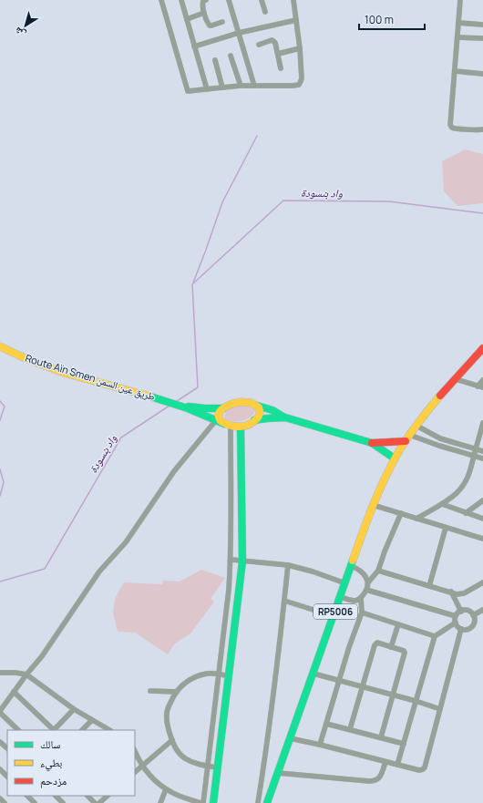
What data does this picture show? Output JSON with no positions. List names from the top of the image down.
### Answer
{
  "streets": {
    "street": ["Route Aïn Smen طريق عين السمن", "RP5006"]
  },
  "water": ["واد بنسودة"],
  "legend": ["سالك", "بطيء", "مزدحم"],
  "scale_bar": "100 m",
  "north": "bottom left"
}
